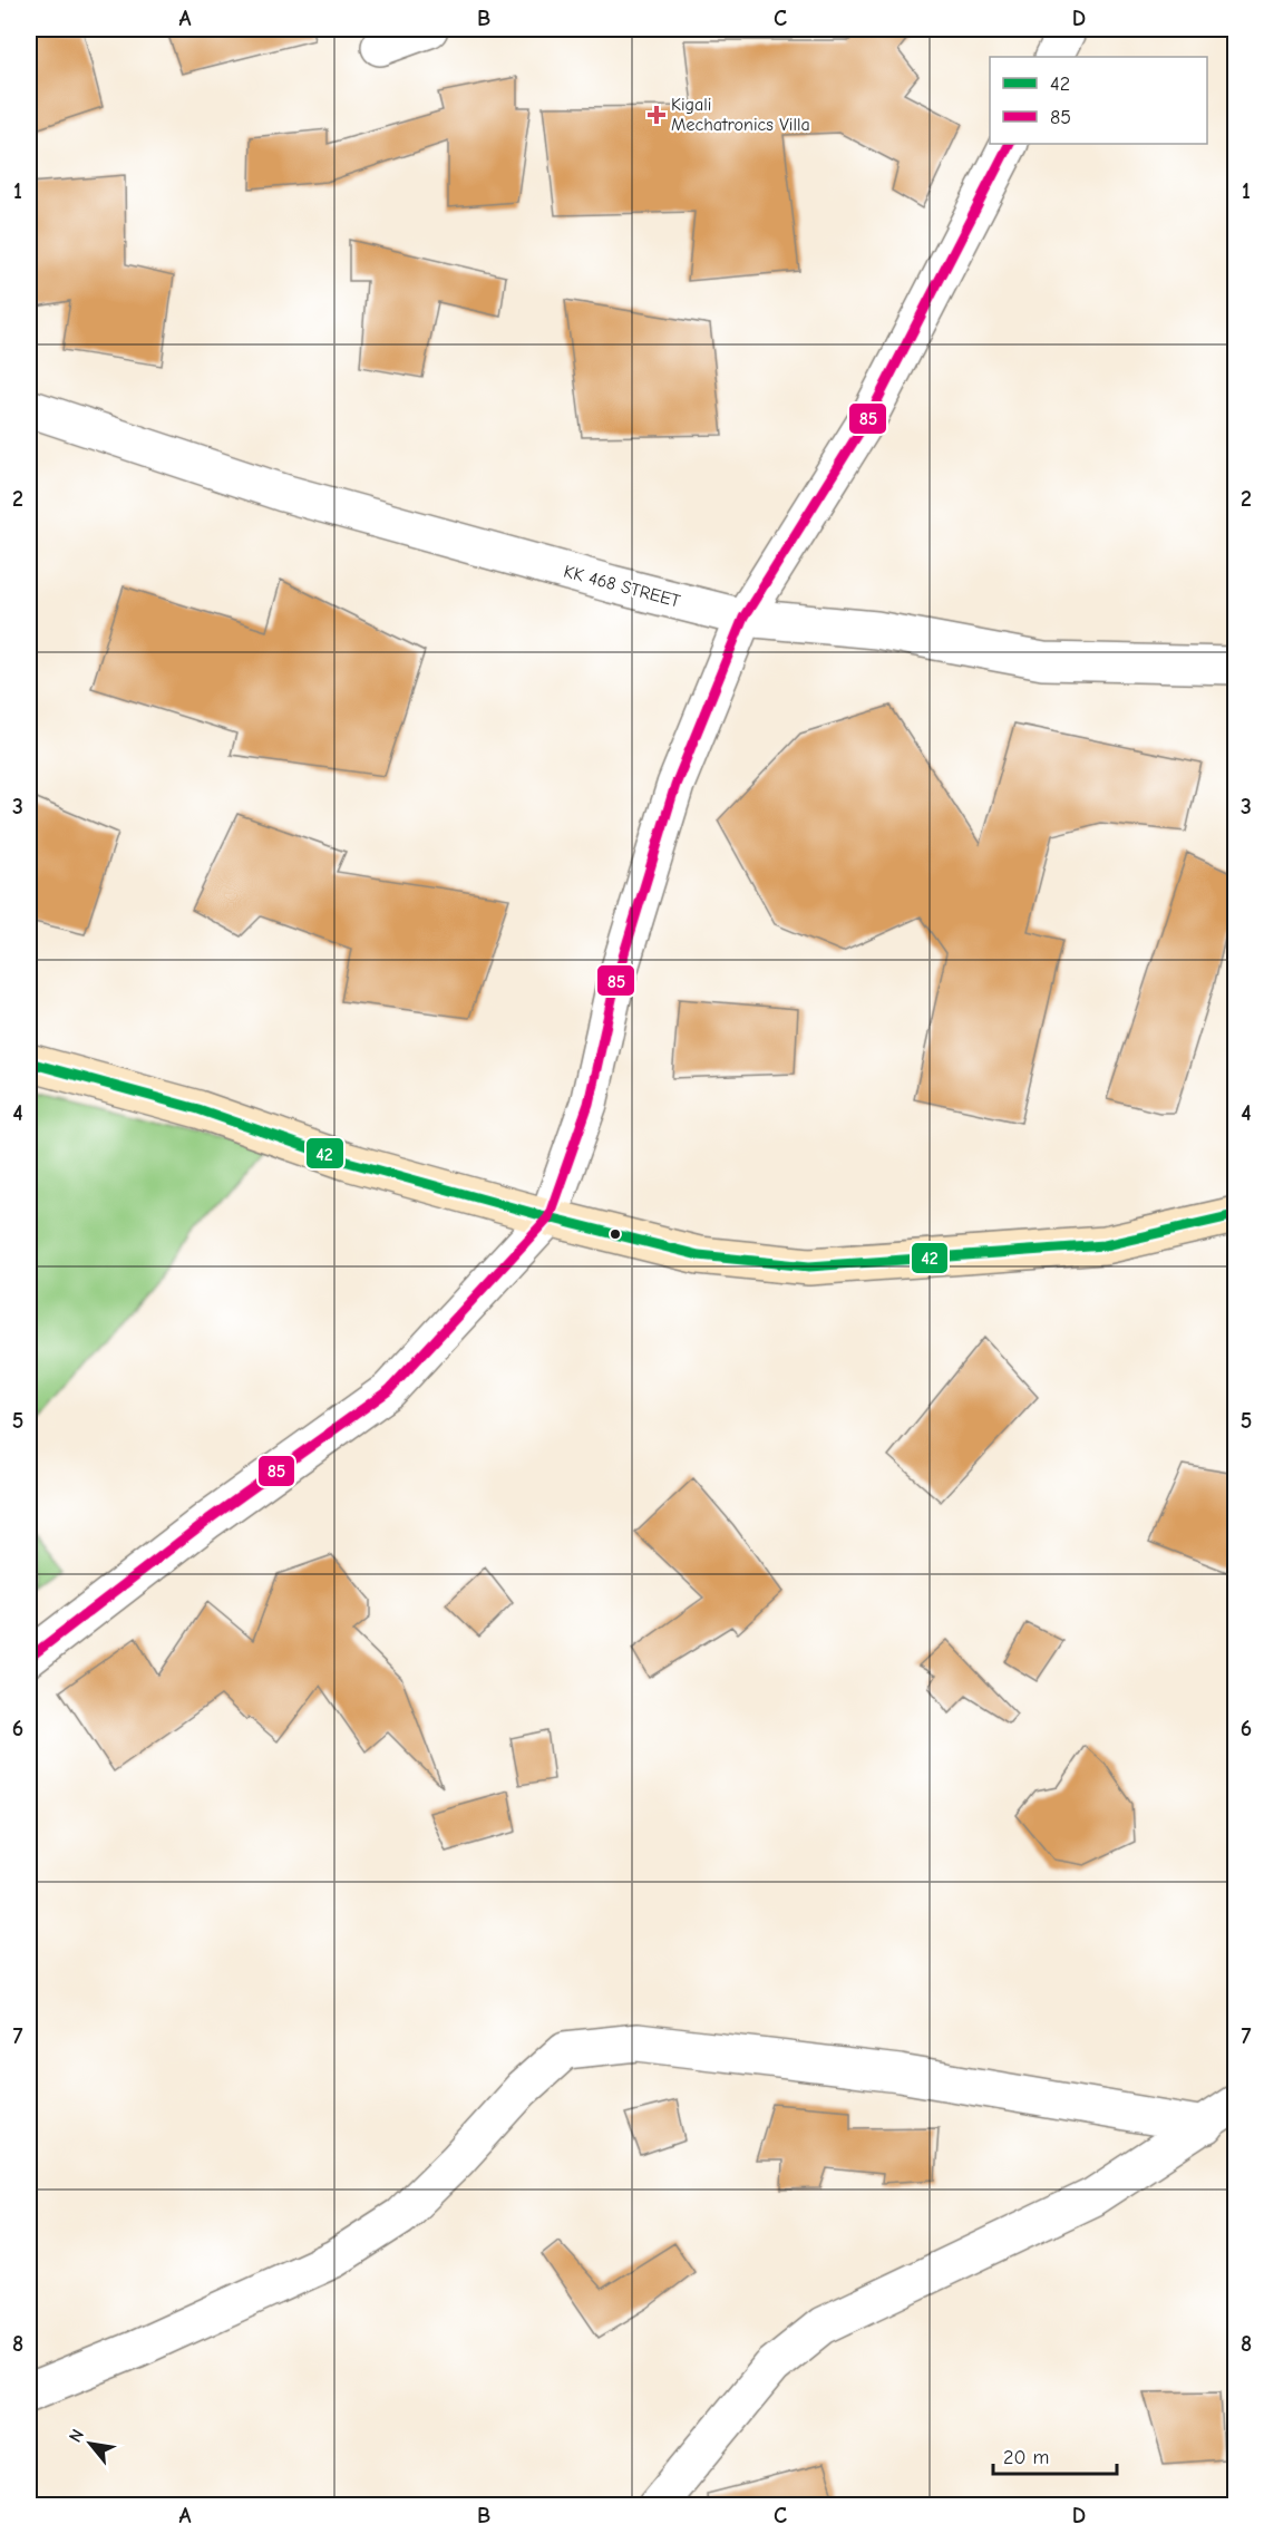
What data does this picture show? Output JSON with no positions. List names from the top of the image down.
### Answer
{
  "streets": {
    "street": ["KK 468 STREET"]
  },
  "places": {
    "health": ["Kigali Mechatronics Villa"]
  },
  "lines": ["transit line 85", "transit line 42"],
  "legend": ["42", "85"],
  "scale_bar": "20 m",
  "north": "top left",
  "grid": {
    "columns": [
      "A",
      "B",
      "C",
      "D"
    ],
    "rows": [
      "1",
      "2",
      "3",
      "4",
      "5",
      "6",
      "7",
      "8"
    ]
  }
}
